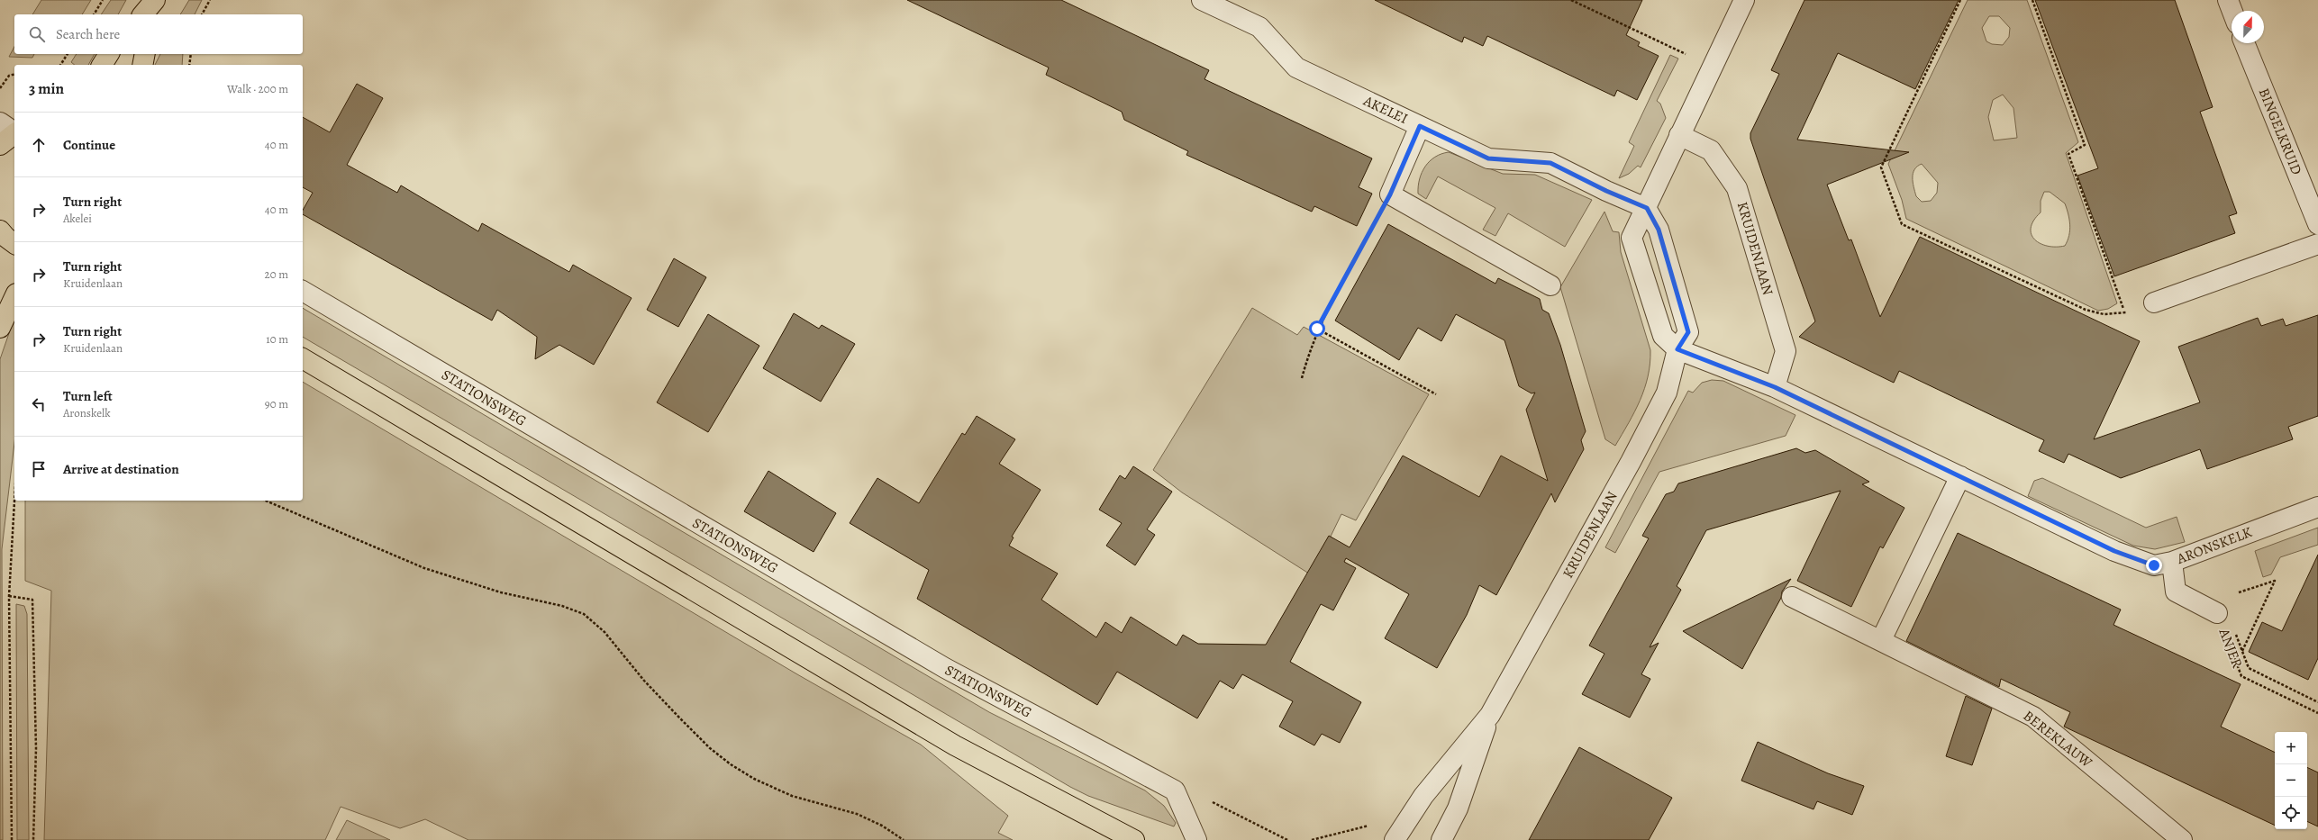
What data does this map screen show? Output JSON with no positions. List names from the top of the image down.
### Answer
{
  "streets": {
    "street": [
      "AKELEI",
      "BINGELKRUID",
      "KRUIDENLAAN",
      "STATIONSWEG",
      "ARONSKELK",
      "ANJER",
      "BEREKLAUW"
    ]
  },
  "crossings": [
    ["AKELEI", "KRUIDENLAAN"],
    ["KRUIDENLAAN", "ARONSKELK"],
    ["ARONSKELK", "ANJER"]
  ],
  "north": "top",
  "page": {
    "search": "Search here",
    "heading": ["3 min", "Walk · 200 m"],
    "list": [
      ["Continue", "40 m"],
      ["Turn right", "Akelei", "40 m"],
      ["Turn right", "Kruidenlaan", "20 m"],
      ["Turn right", "Kruidenlaan", "10 m"],
      ["Turn left", "Aronskelk", "90 m"],
      "Arrive at destination"
    ],
    "map_buttons": ["+", "−"]
  }
}
